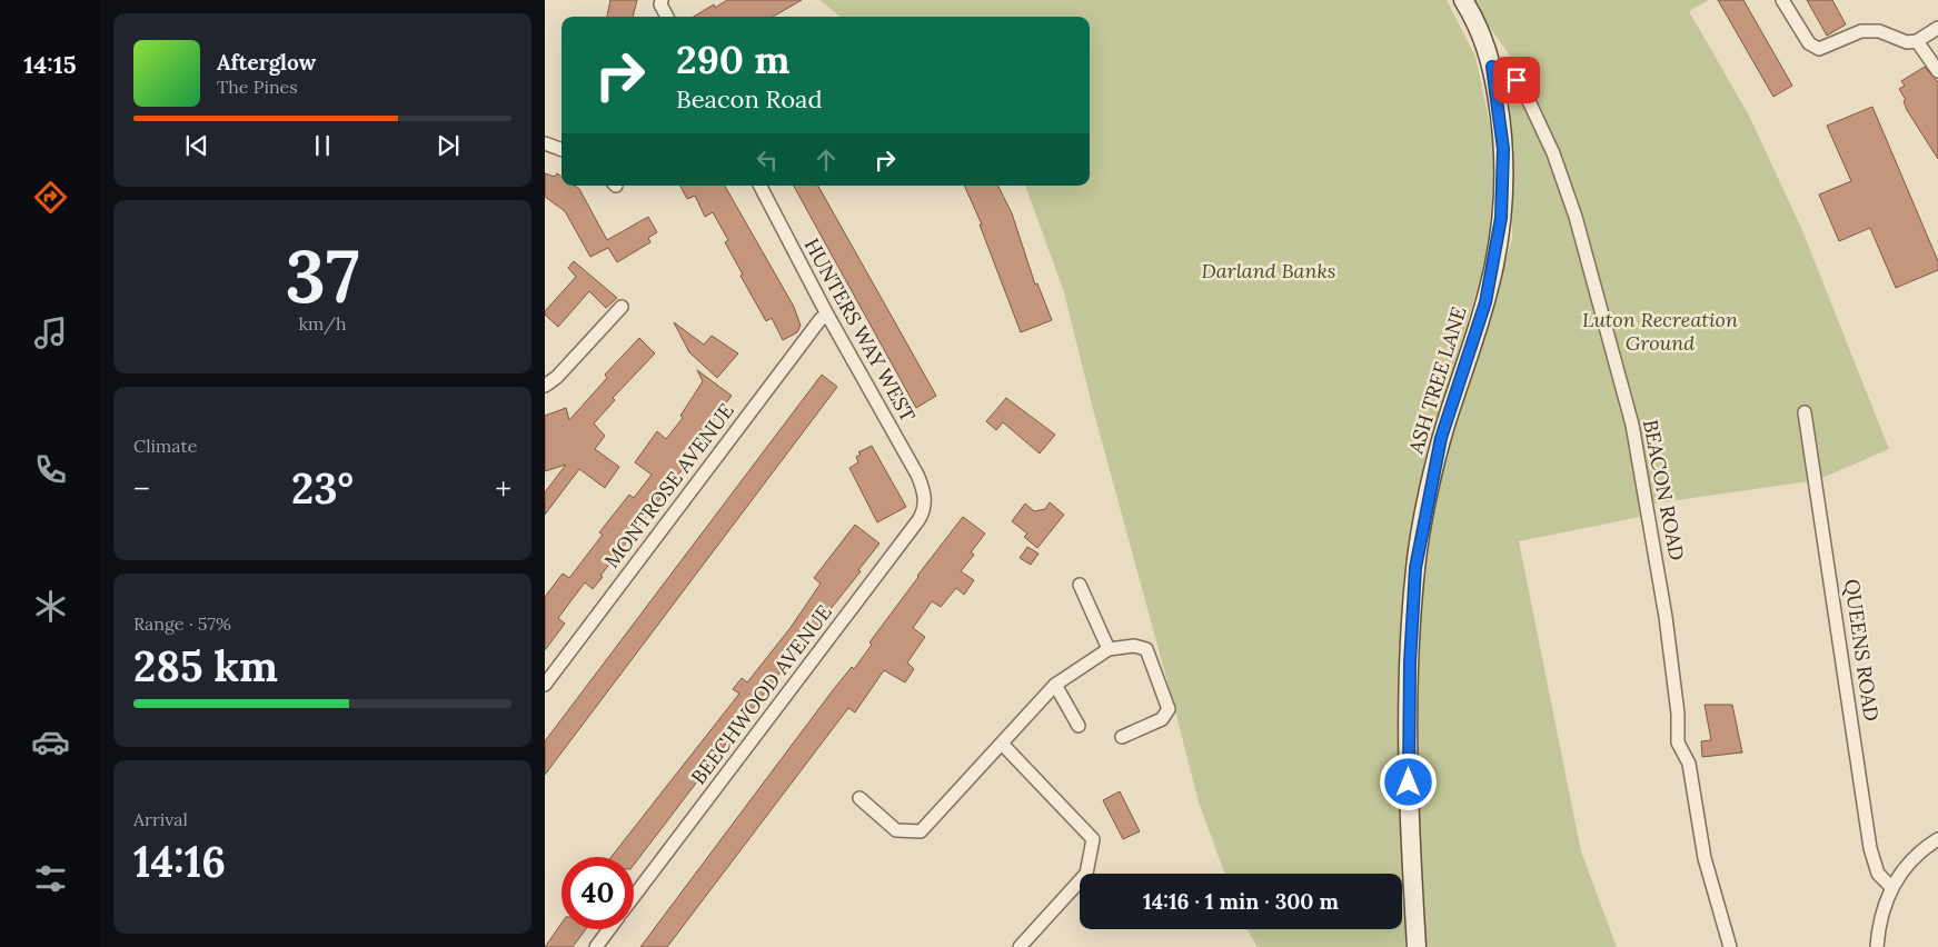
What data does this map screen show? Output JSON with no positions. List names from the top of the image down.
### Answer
{
  "streets": {
    "street": [
      "HUNTERS WAY WEST",
      "ASH TREE LANE",
      "MONTROSE AVENUE",
      "BEACON ROAD",
      "QUEENS ROAD",
      "BEECHWOOD AVENUE"
    ]
  },
  "crossings": [
    ["HUNTERS WAY WEST", "MONTROSE AVENUE"],
    ["HUNTERS WAY WEST", "BEECHWOOD AVENUE"],
    ["ASH TREE LANE", "BEACON ROAD"]
  ],
  "parks": ["Darland Banks", "Luton Recreation Ground"],
  "page": {
    "tabs": "14:15",
    "turn": ["290 m", "Beacon Road"],
    "song": ["Afterglow", "The Pines"],
    "tile": [
      ["37", "km/h"],
      "Climate",
      ["Range · 57%", "285 km"],
      ["Arrival", "14:16"]
    ],
    "heat": ["−", "23°", "+"],
    "limit": "40",
    "trip": "14:16 · 1 min · 300 m"
  }
}
